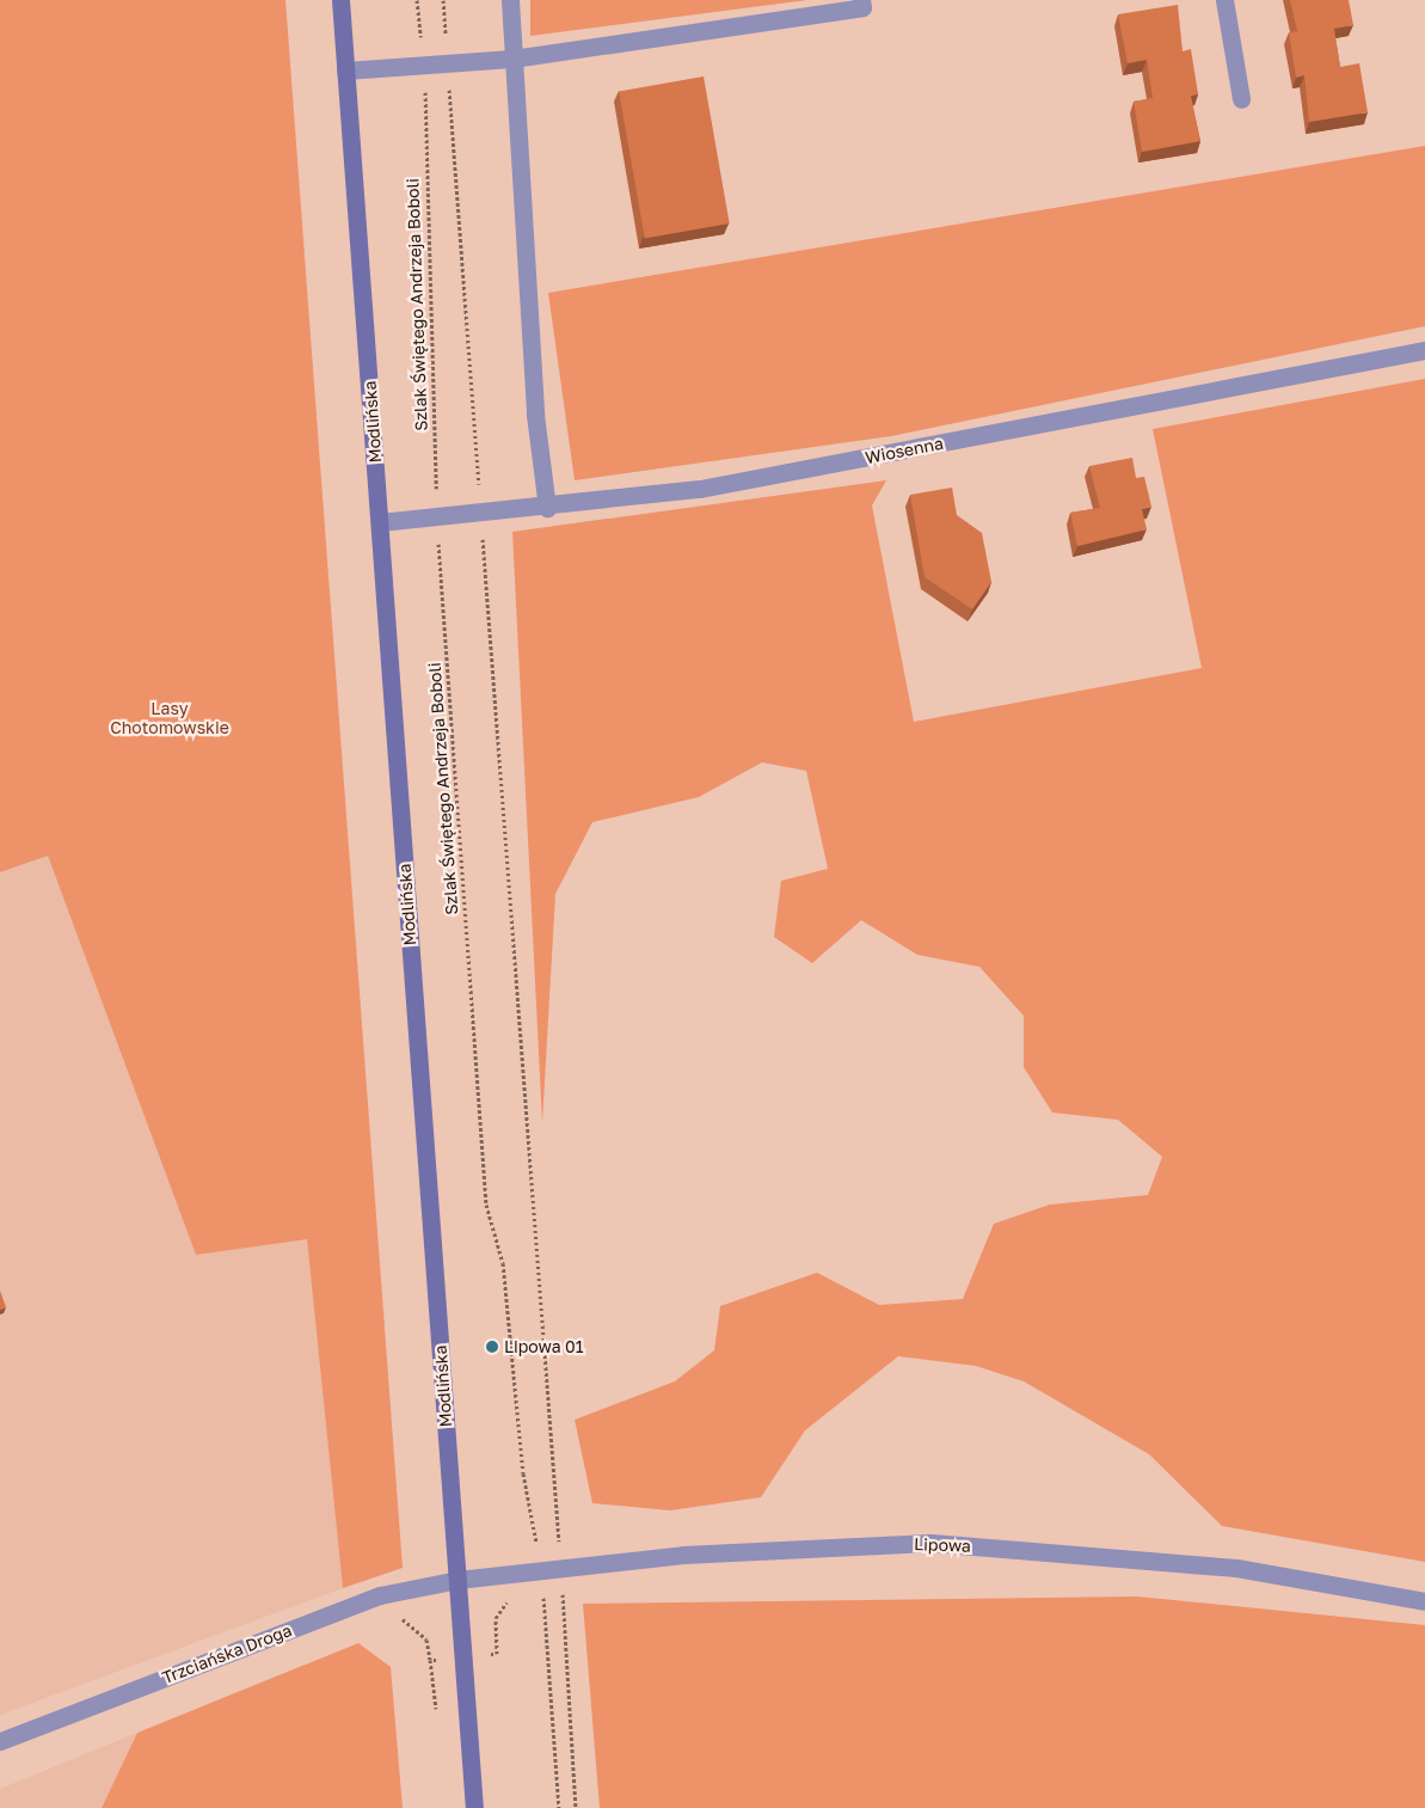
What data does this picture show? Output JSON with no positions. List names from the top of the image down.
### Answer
{
  "streets": {
    "main road": ["Modlińska"],
    "street": ["Wiosenna", "Lipowa", "Trzciańska Droga"],
    "path": ["Szlak Świętego Andrzeja Boboli"]
  },
  "crossings": [
    ["Szlak Świętego Andrzeja Boboli", "Wiosenna"],
    ["Szlak Świętego Andrzeja Boboli", "Lipowa"],
    ["Modlińska", "Wiosenna"],
    ["Modlińska", "Lipowa"],
    ["Modlińska", "Trzciańska Droga"],
    ["Lipowa", "Trzciańska Droga"]
  ],
  "parks": ["Lasy Chotomowskie"],
  "places": ["Lipowa 01"]
}
